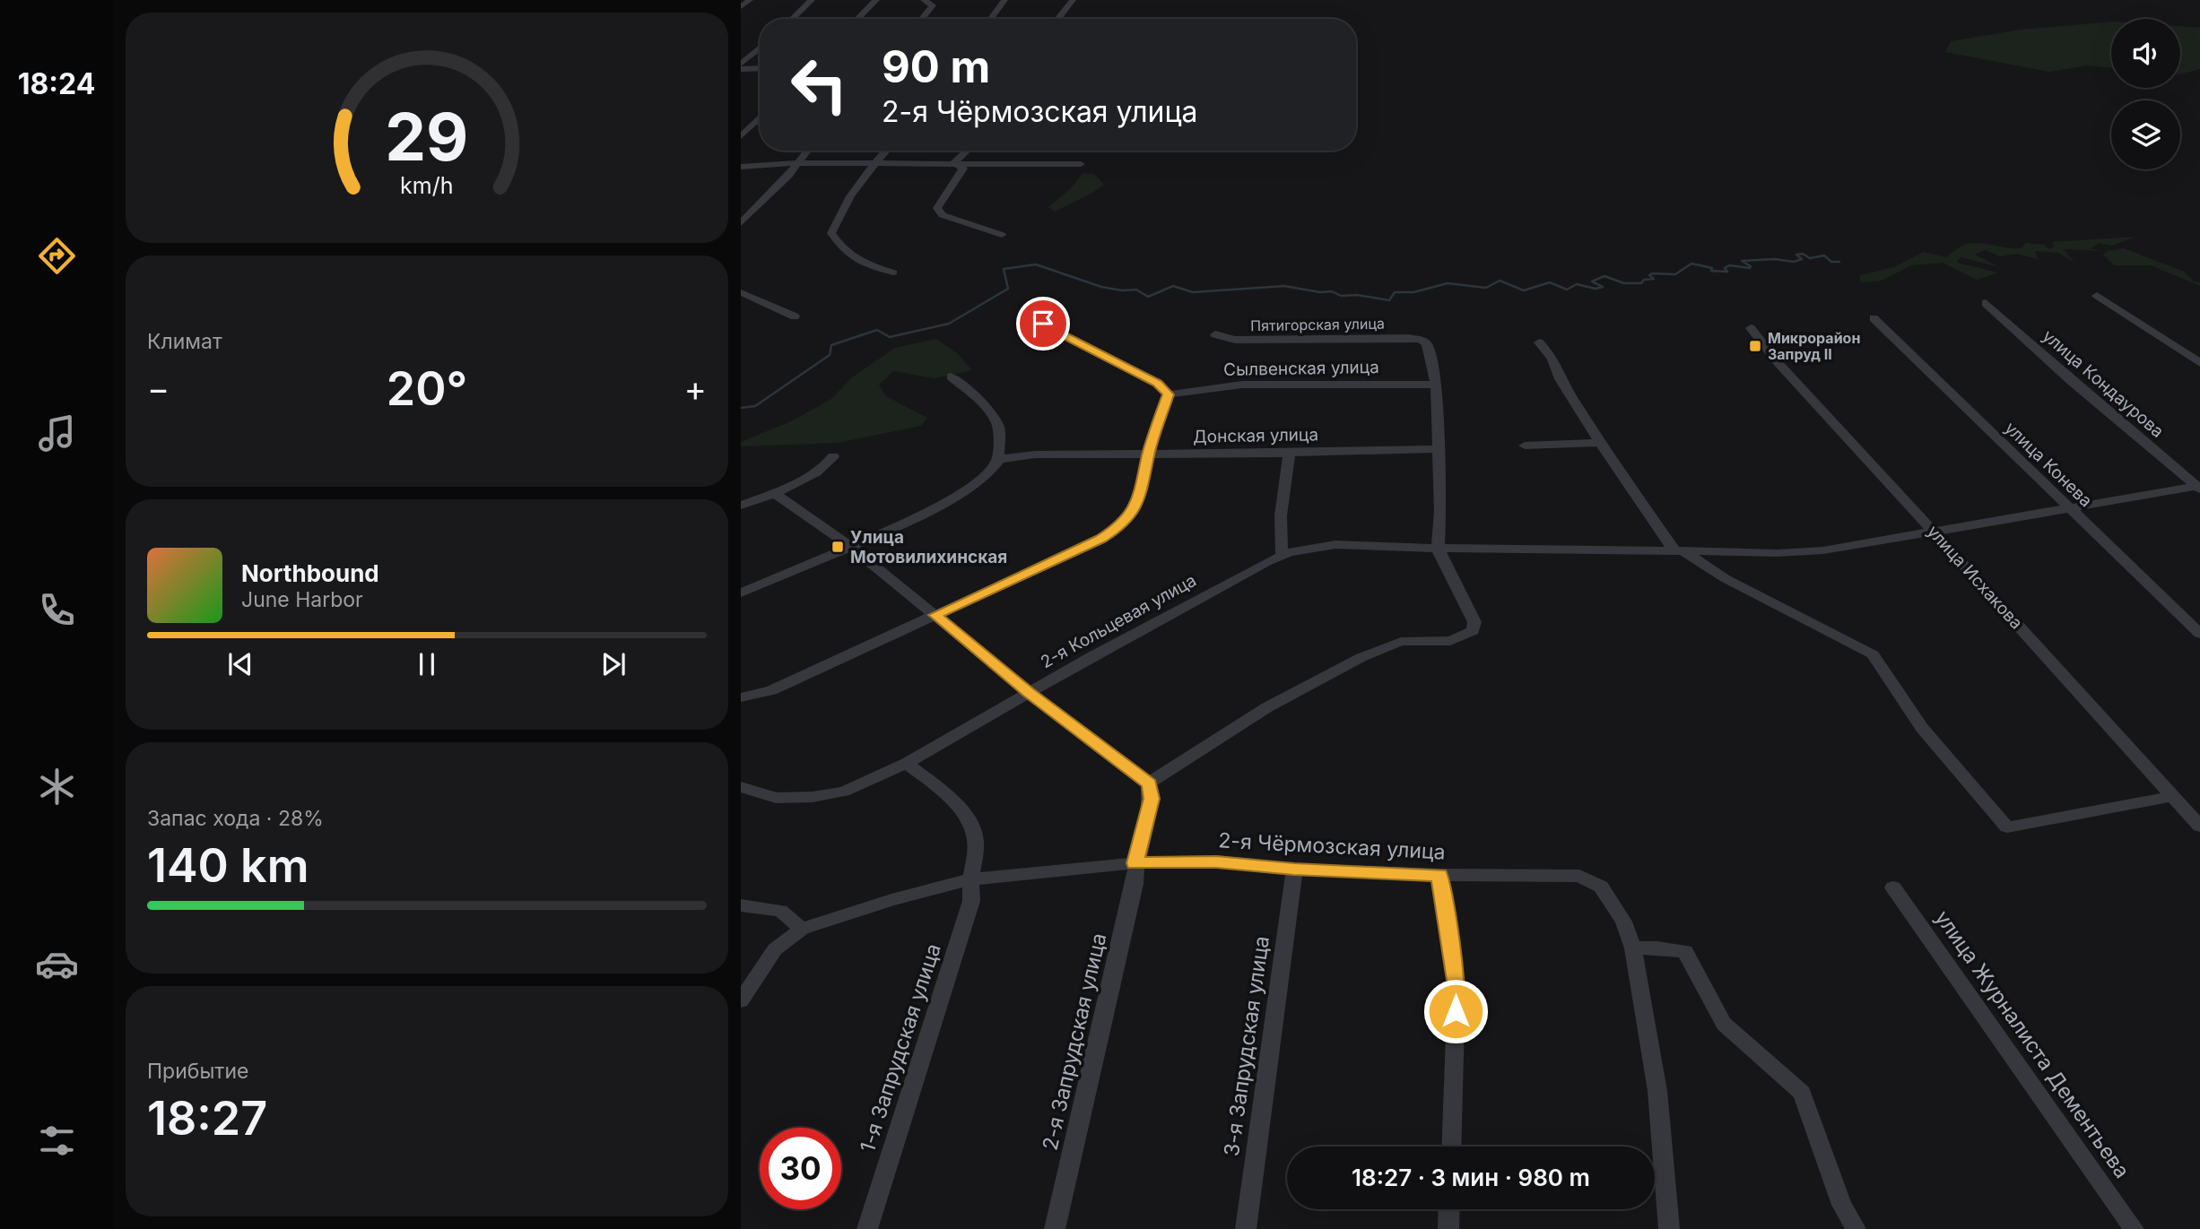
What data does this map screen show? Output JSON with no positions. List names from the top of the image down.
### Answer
{
  "streets": {
    "street": [
      "Пятигорская улица",
      "Сылвенская улица",
      "улица Кондаурова",
      "Донская улица",
      "улица Конева",
      "улица Исхакова",
      "2-я Кольцевая улица",
      "2-я Чёрмозская улица",
      "2-я Запрудская улица",
      "улица Журналиста Дементьева",
      "3-я Запрудская улица",
      "1-я Запрудская улица"
    ]
  },
  "crossings": [
    ["Пятигорская улица", "Сылвенская улица"],
    ["улица Кондаурова", "2-я Кольцевая улица"],
    ["улица Конева", "2-я Кольцевая улица"],
    ["улица Исхакова", "2-я Кольцевая улица"],
    ["2-я Кольцевая улица", "1-я Запрудская улица"],
    ["2-я Чёрмозская улица", "2-я Запрудская улица"],
    ["2-я Чёрмозская улица", "3-я Запрудская улица"],
    ["2-я Чёрмозская улица", "1-я Запрудская улица"]
  ],
  "places": {
    "transit": ["Микрорайон Запруд II", "Улица Мотовилихинская"]
  },
  "page": {
    "tabs": "18:24",
    "turn": ["90 m", "2-я Чёрмозская улица"],
    "tile": [
      "Климат",
      ["Запас хода · 28%", "140 km"],
      ["Прибытие", "18:27"]
    ],
    "heat": ["−", "20°", "+"],
    "song": ["Northbound", "June Harbor"],
    "limit": "30",
    "trip": "18:27 · 3 мин · 980 m",
    "gauge": ["29", "km/h"]
  }
}
